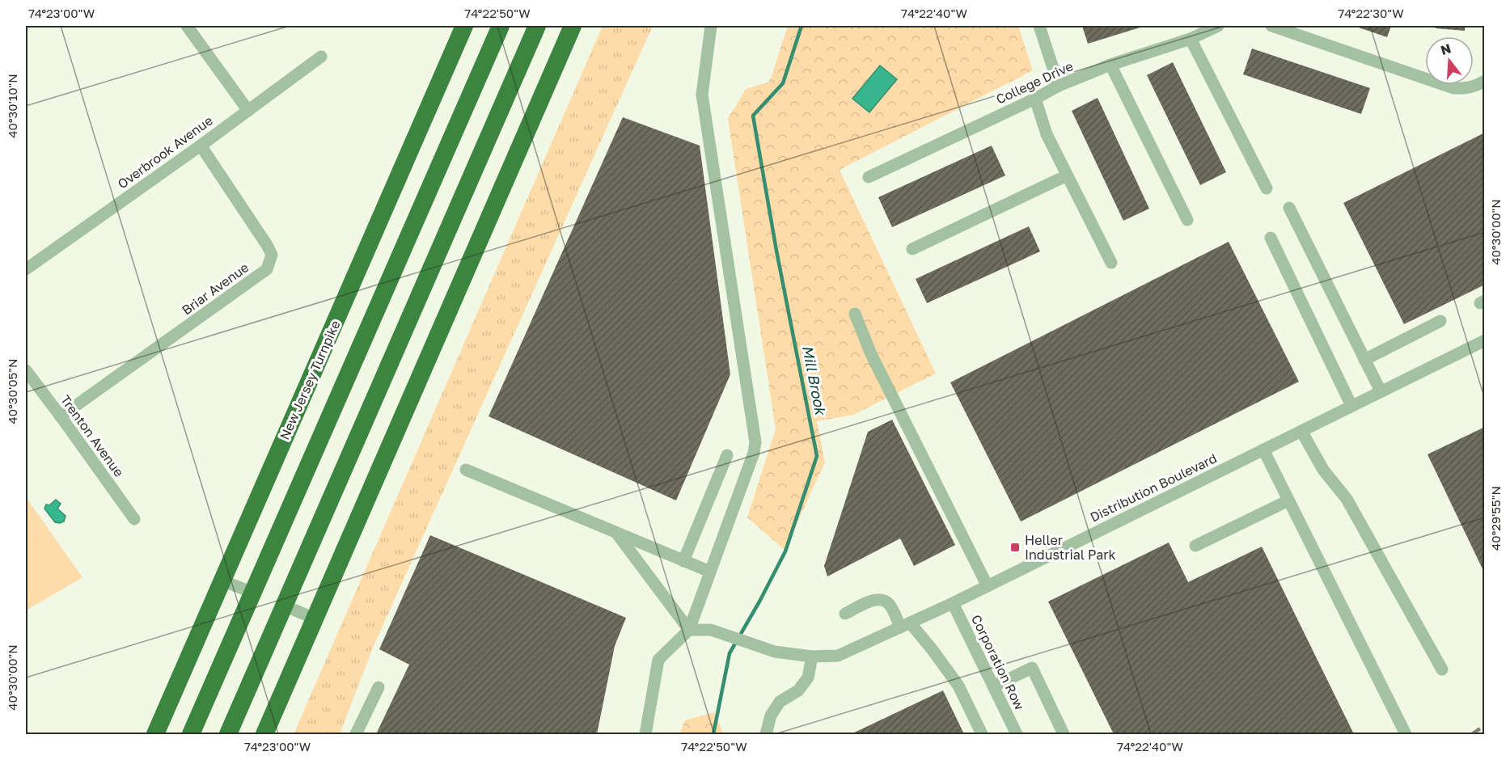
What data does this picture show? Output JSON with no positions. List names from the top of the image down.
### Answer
{
  "streets": {
    "highway": ["New Jersey Turnpike"],
    "street": [
      "College Drive",
      "Overbrook Avenue",
      "Briar Avenue",
      "Trenton Avenue",
      "Distribution Boulevard",
      "Corporation Row"
    ]
  },
  "crossings": [
    ["Overbrook Avenue", "Briar Avenue"],
    ["Briar Avenue", "Trenton Avenue"],
    ["Distribution Boulevard", "Corporation Row"]
  ],
  "water": ["Mill Brook"],
  "places": {
    "transit": ["Heller Industrial Park"]
  },
  "north": "top",
  "coordinates": [
    "74°23'00\"W",
    "74°22'50\"W",
    "74°22'40\"W",
    "74°22'30\"W",
    "40°30'10\"N",
    "40°30'00\"N",
    "40°30'05\"N",
    "40°29'55\"N"
  ]
}
